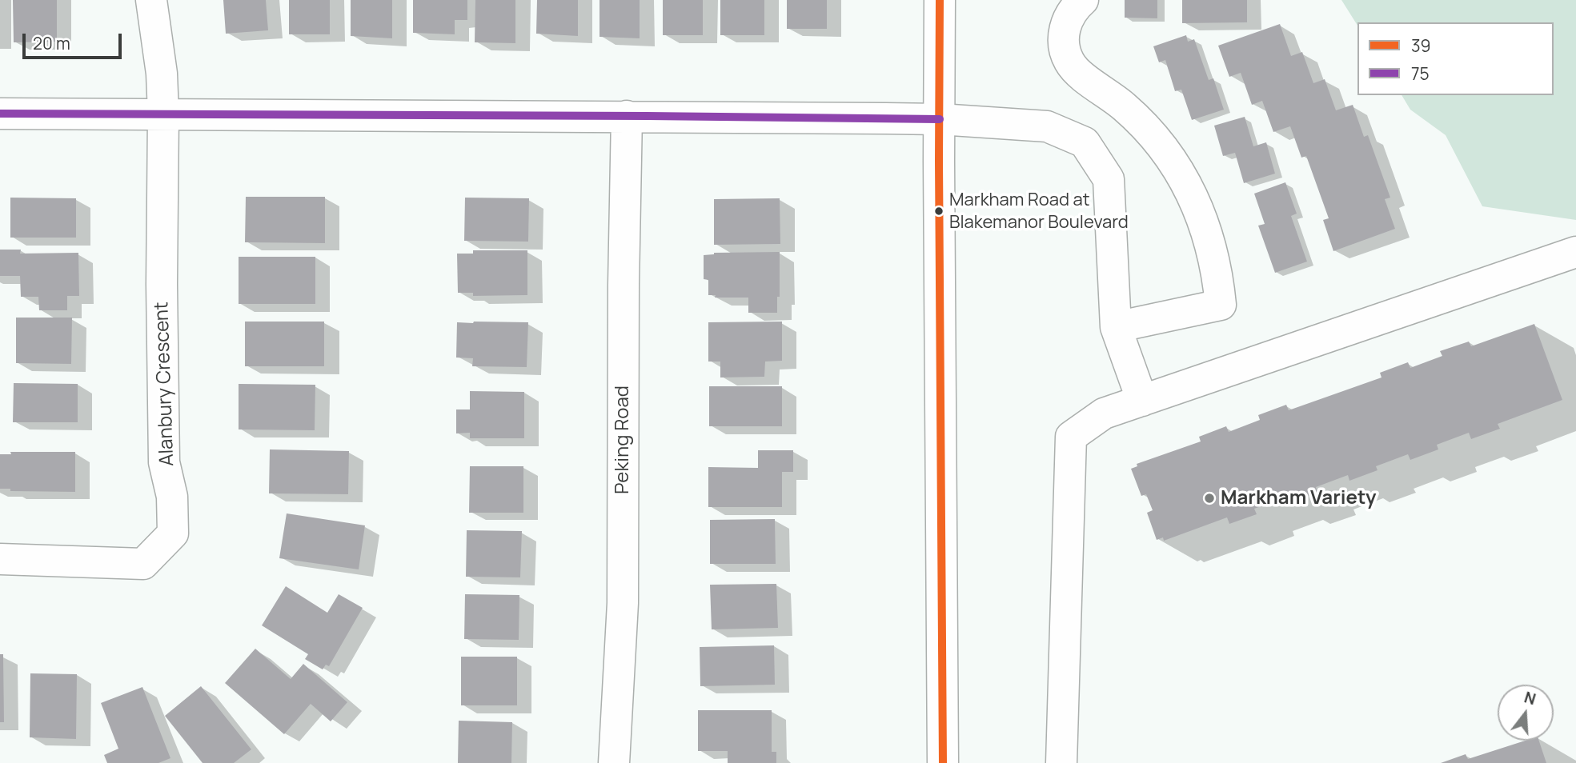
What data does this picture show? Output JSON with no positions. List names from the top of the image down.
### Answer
{
  "streets": {
    "street": ["Alanbury Crescent", "Peking Road"]
  },
  "places": ["Markham Road at Blakemanor Boulevard", "Markham Variety"],
  "lines": ["transit line 39", "transit line 75"],
  "legend": ["39", "75"],
  "scale_bar": "20 m",
  "north": "top"
}
